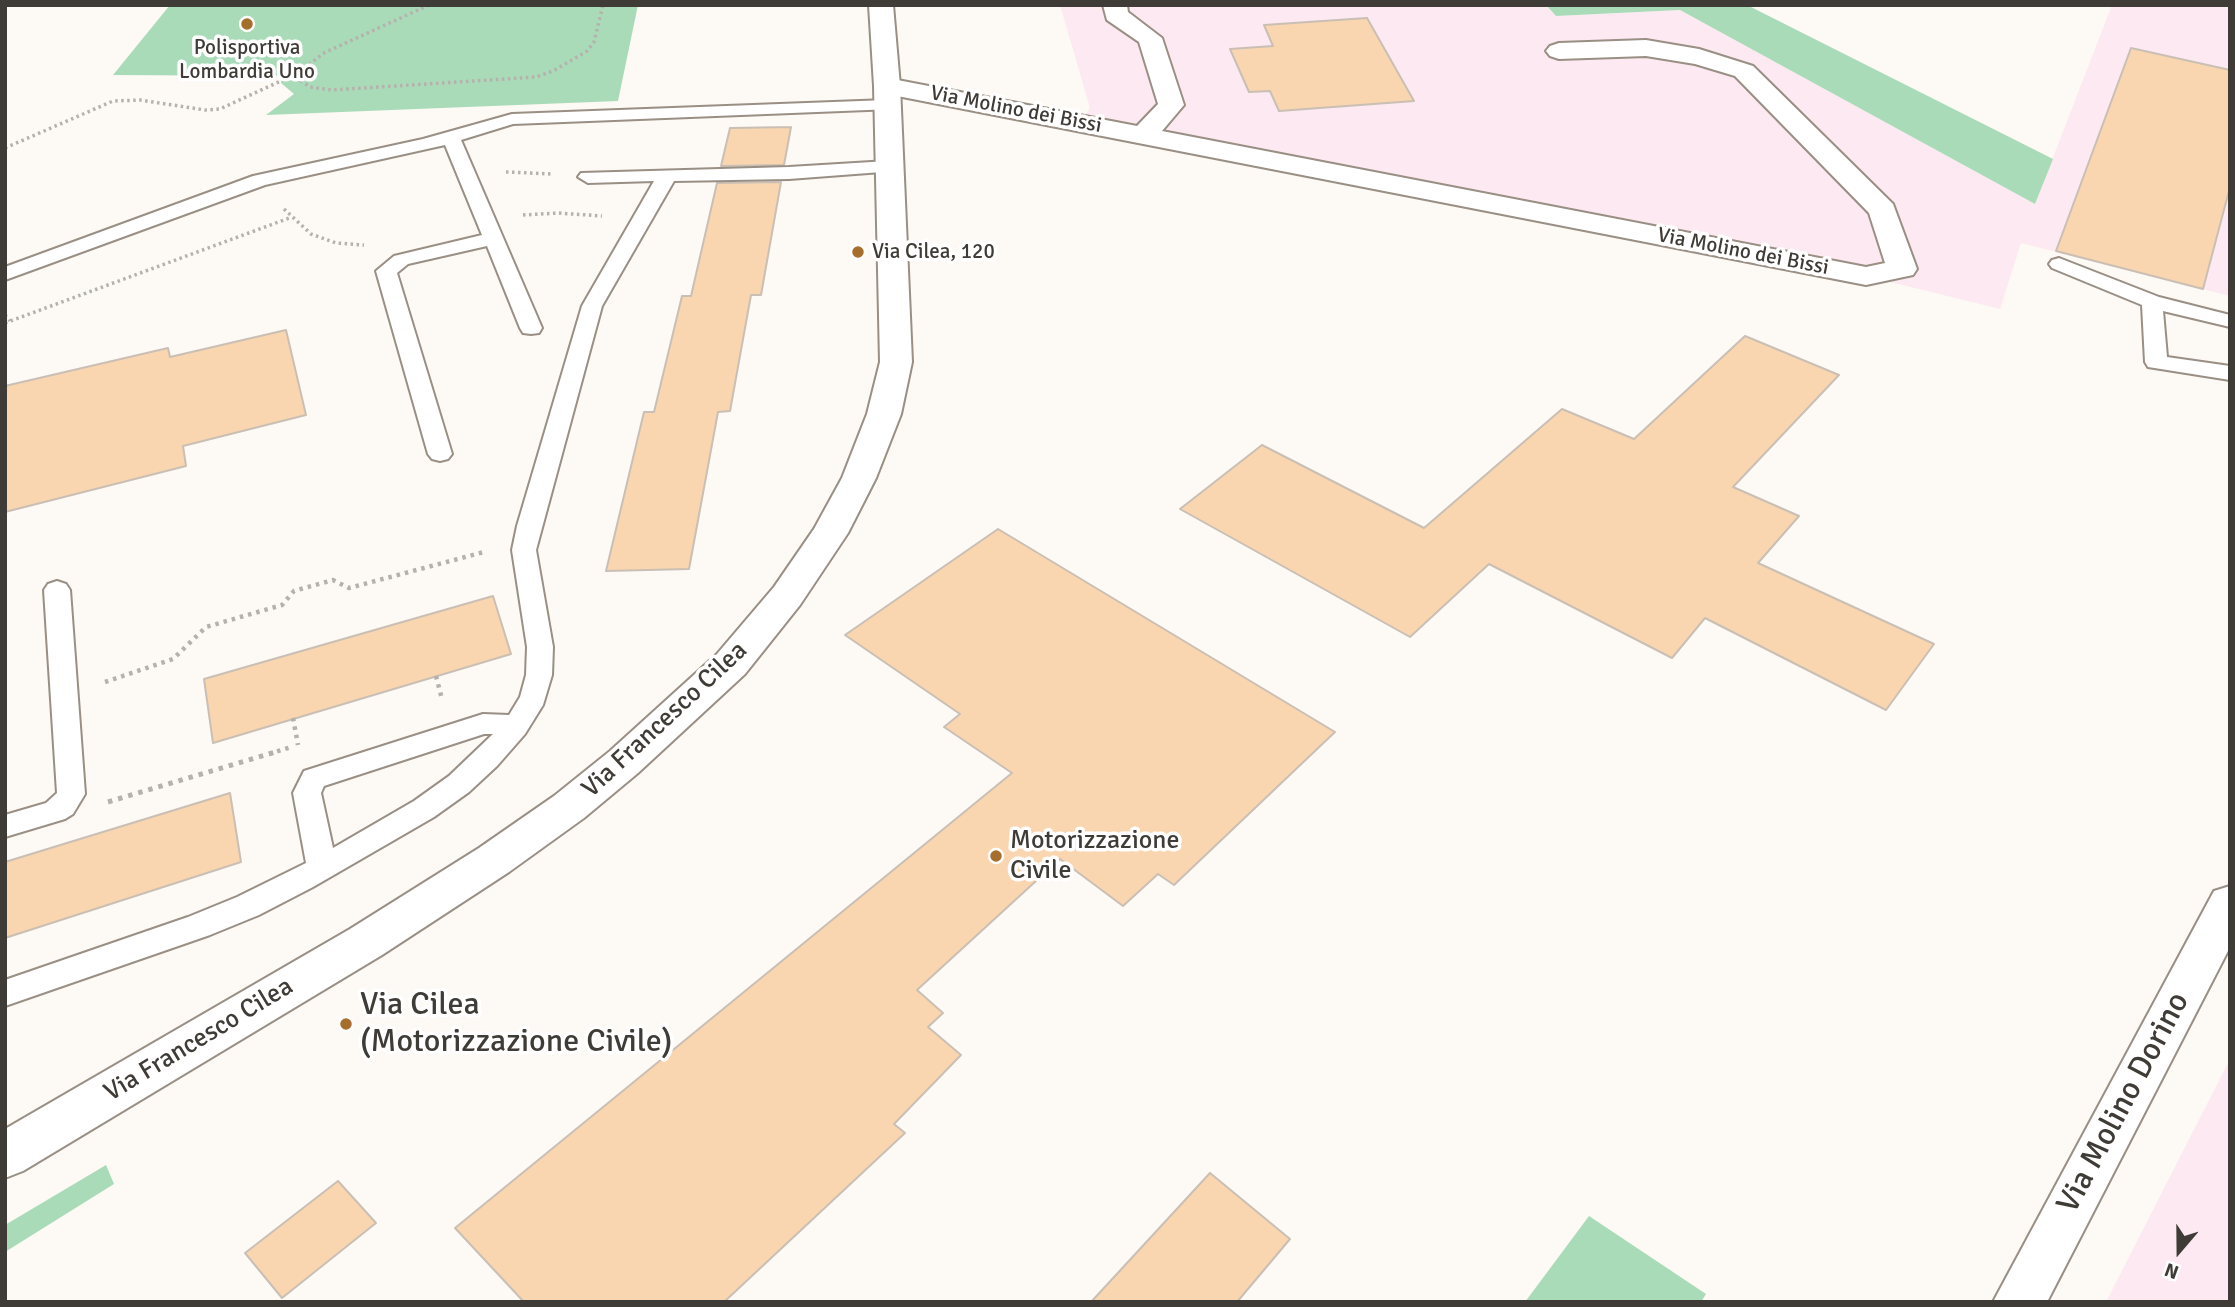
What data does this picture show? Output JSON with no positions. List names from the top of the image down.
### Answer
{
  "streets": {
    "street": ["Via Molino dei Bissi", "Via Francesco Cilea", "Via Molino Dorino"]
  },
  "crossings": [
    ["Via Molino dei Bissi", "Via Francesco Cilea"]
  ],
  "places": [
    "Polisportiva Lombardia Uno",
    "Via Cilea, 120",
    "Motorizzazione Civile",
    "Via Cilea (Motorizzazione Civile)"
  ],
  "north": "bottom"
}
